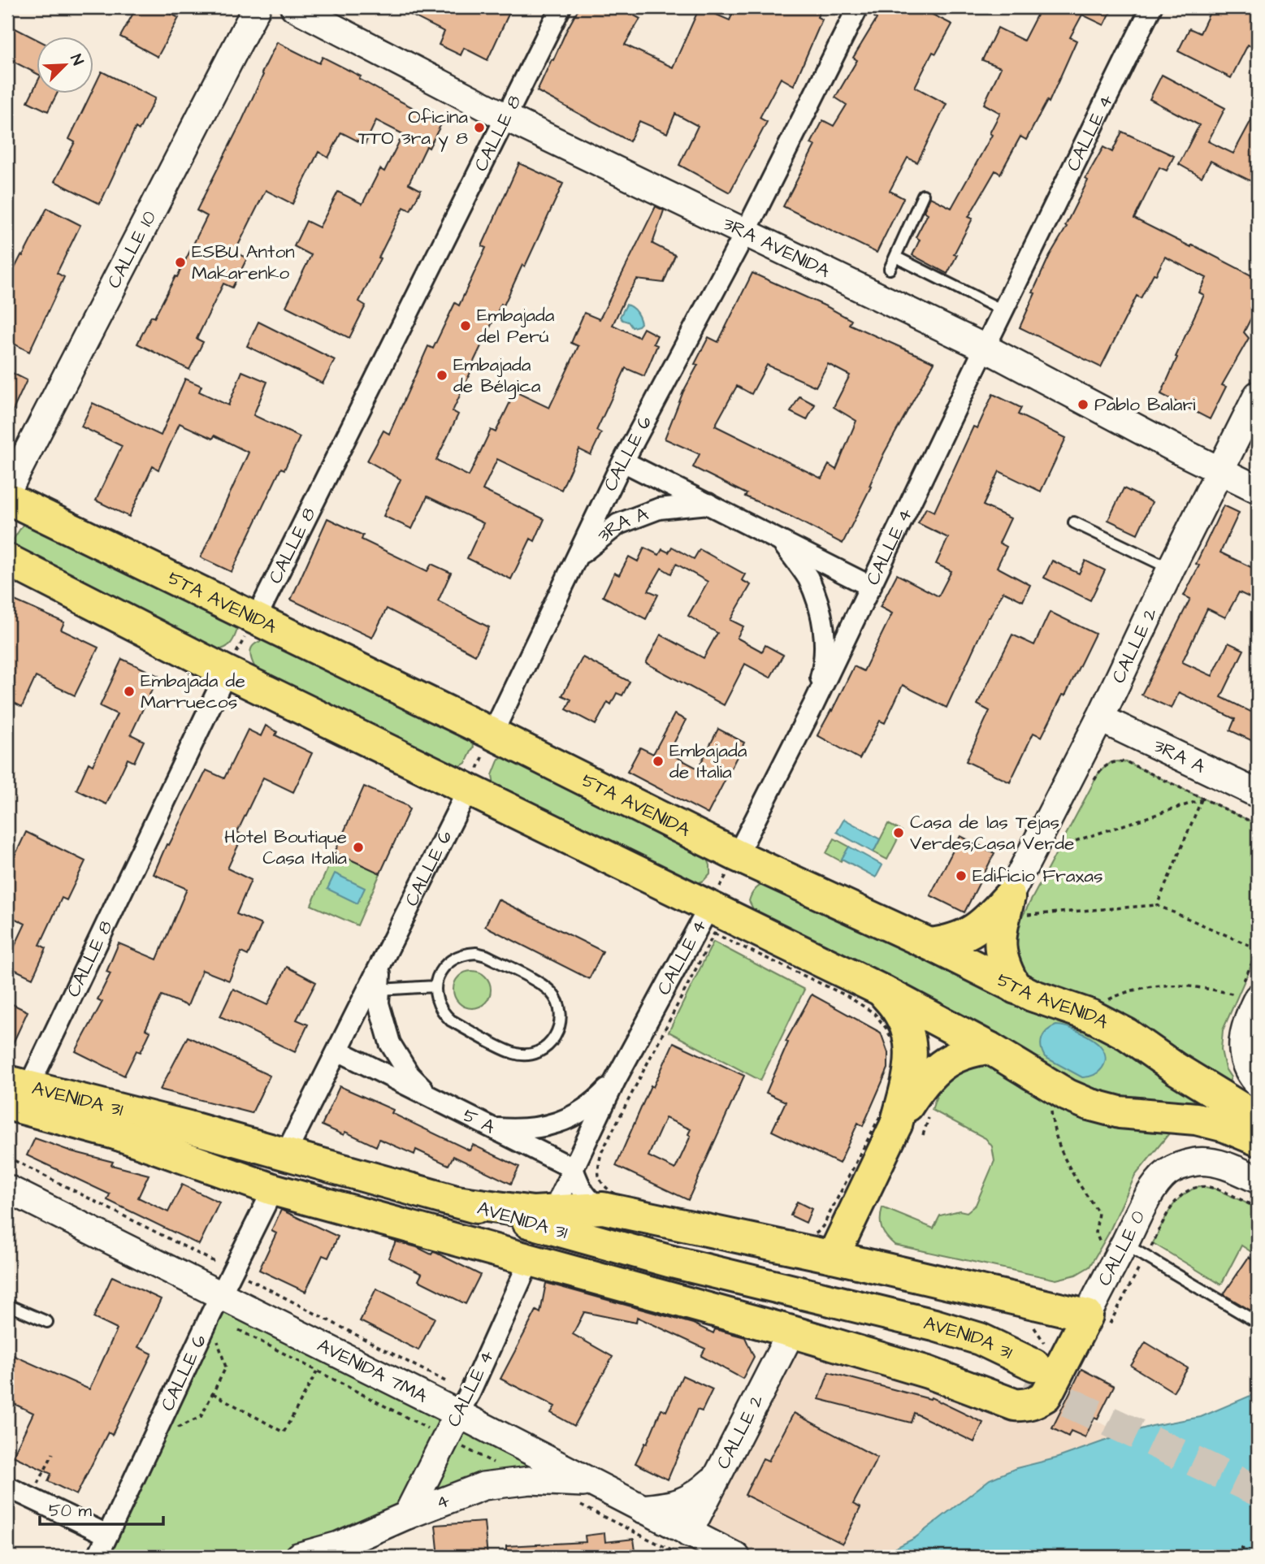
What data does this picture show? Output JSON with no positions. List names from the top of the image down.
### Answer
{
  "streets": {
    "main road": [
      "CALLE 4",
      "3RA AVENIDA",
      "CALLE 10",
      "3RA A",
      "5TA AVENIDA",
      "CALLE 2",
      "AVENIDA 31",
      "CALLE 0",
      "AVENIDA 7MA",
      "4"
    ],
    "street": ["CALLE 8", "CALLE 6", "5 A"]
  },
  "crossings": [
    ["CALLE 4", "3RA AVENIDA"],
    ["CALLE 4", "5TA AVENIDA"],
    ["CALLE 4", "5 A"],
    ["CALLE 4", "AVENIDA 7MA"],
    ["CALLE 4", "4"],
    ["CALLE 8", "3RA AVENIDA"],
    ["CALLE 8", "5TA AVENIDA"],
    ["CALLE 8", "AVENIDA 31"],
    ["3RA AVENIDA", "CALLE 6"],
    ["3RA AVENIDA", "CALLE 2"],
    ["CALLE 6", "3RA A"],
    ["CALLE 6", "5TA AVENIDA"],
    ["CALLE 6", "AVENIDA 31"],
    ["CALLE 6", "5 A"],
    ["CALLE 6", "AVENIDA 7MA"],
    ["3RA A", "CALLE 2"],
    ["CALLE 2", "AVENIDA 7MA"],
    ["AVENIDA 7MA", "4"]
  ],
  "places": [
    "Oficina TTO 3ra y 8",
    "ESBU Anton Makarenko",
    "Embajada del Perú",
    "Embajada de Bélgica",
    "Pablo Balari",
    "Embajada de Marruecos",
    "Embajada de Italia",
    "Casa de las Tejas Verdes;Casa Verde",
    "Hotel Boutique Casa Italia",
    "Edificio Fraxas"
  ],
  "scale_bar": "50 m",
  "north": "top right"
}
